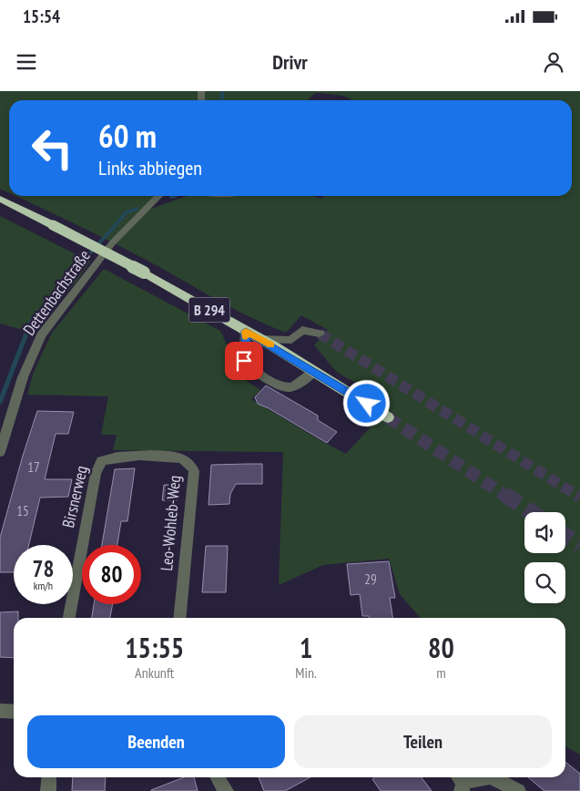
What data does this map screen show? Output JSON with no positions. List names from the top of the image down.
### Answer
{
  "streets": {
    "highway": ["B 294"],
    "street": ["Dettenbachstraße", "Birsnerweg", "Leo-Wohleb-Weg"]
  },
  "crossings": [
    ["Birsnerweg", "Leo-Wohleb-Weg"]
  ],
  "house_numbers": ["17", "15", "29"],
  "page": {
    "status": "15:54",
    "header": "Drivr",
    "turn": ["60 m", "Links abbiegen"],
    "speed": "78 km/h",
    "limit": "80",
    "eta": [
      "15:55",
      "Ankunft",
      "1",
      "Min.",
      "80",
      "m"
    ],
    "buttons": ["Beenden", "Teilen"]
  }
}
